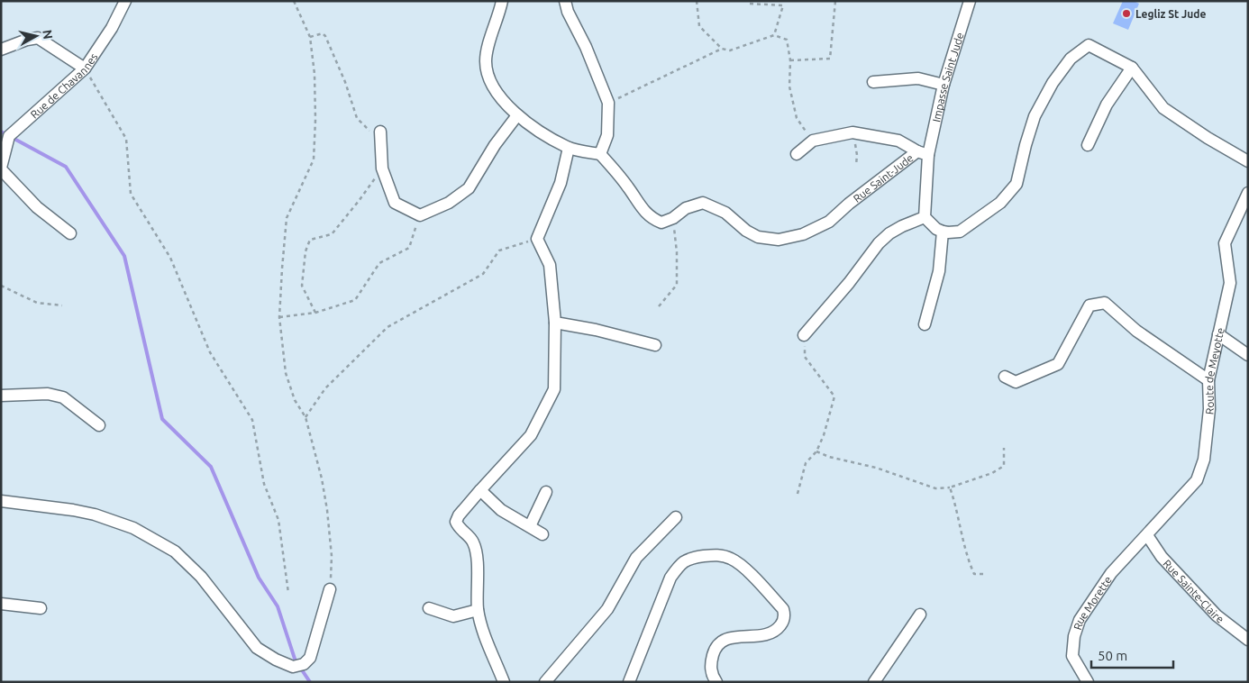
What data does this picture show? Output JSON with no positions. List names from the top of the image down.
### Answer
{
  "streets": {
    "street": [
      "Impasse Saint Jude",
      "Rue de Chavannes",
      "Rue Saint-Jude",
      "Route de Meyotte",
      "Rue Sainte-Claire",
      "Rue Morette"
    ]
  },
  "crossings": [
    ["Impasse Saint Jude", "Rue Saint-Jude"],
    ["Route de Meyotte", "Rue Sainte-Claire"],
    ["Route de Meyotte", "Rue Morette"],
    ["Rue Sainte-Claire", "Rue Morette"]
  ],
  "places": ["Legliz St Jude"],
  "scale_bar": "50 m",
  "north": "right"
}
